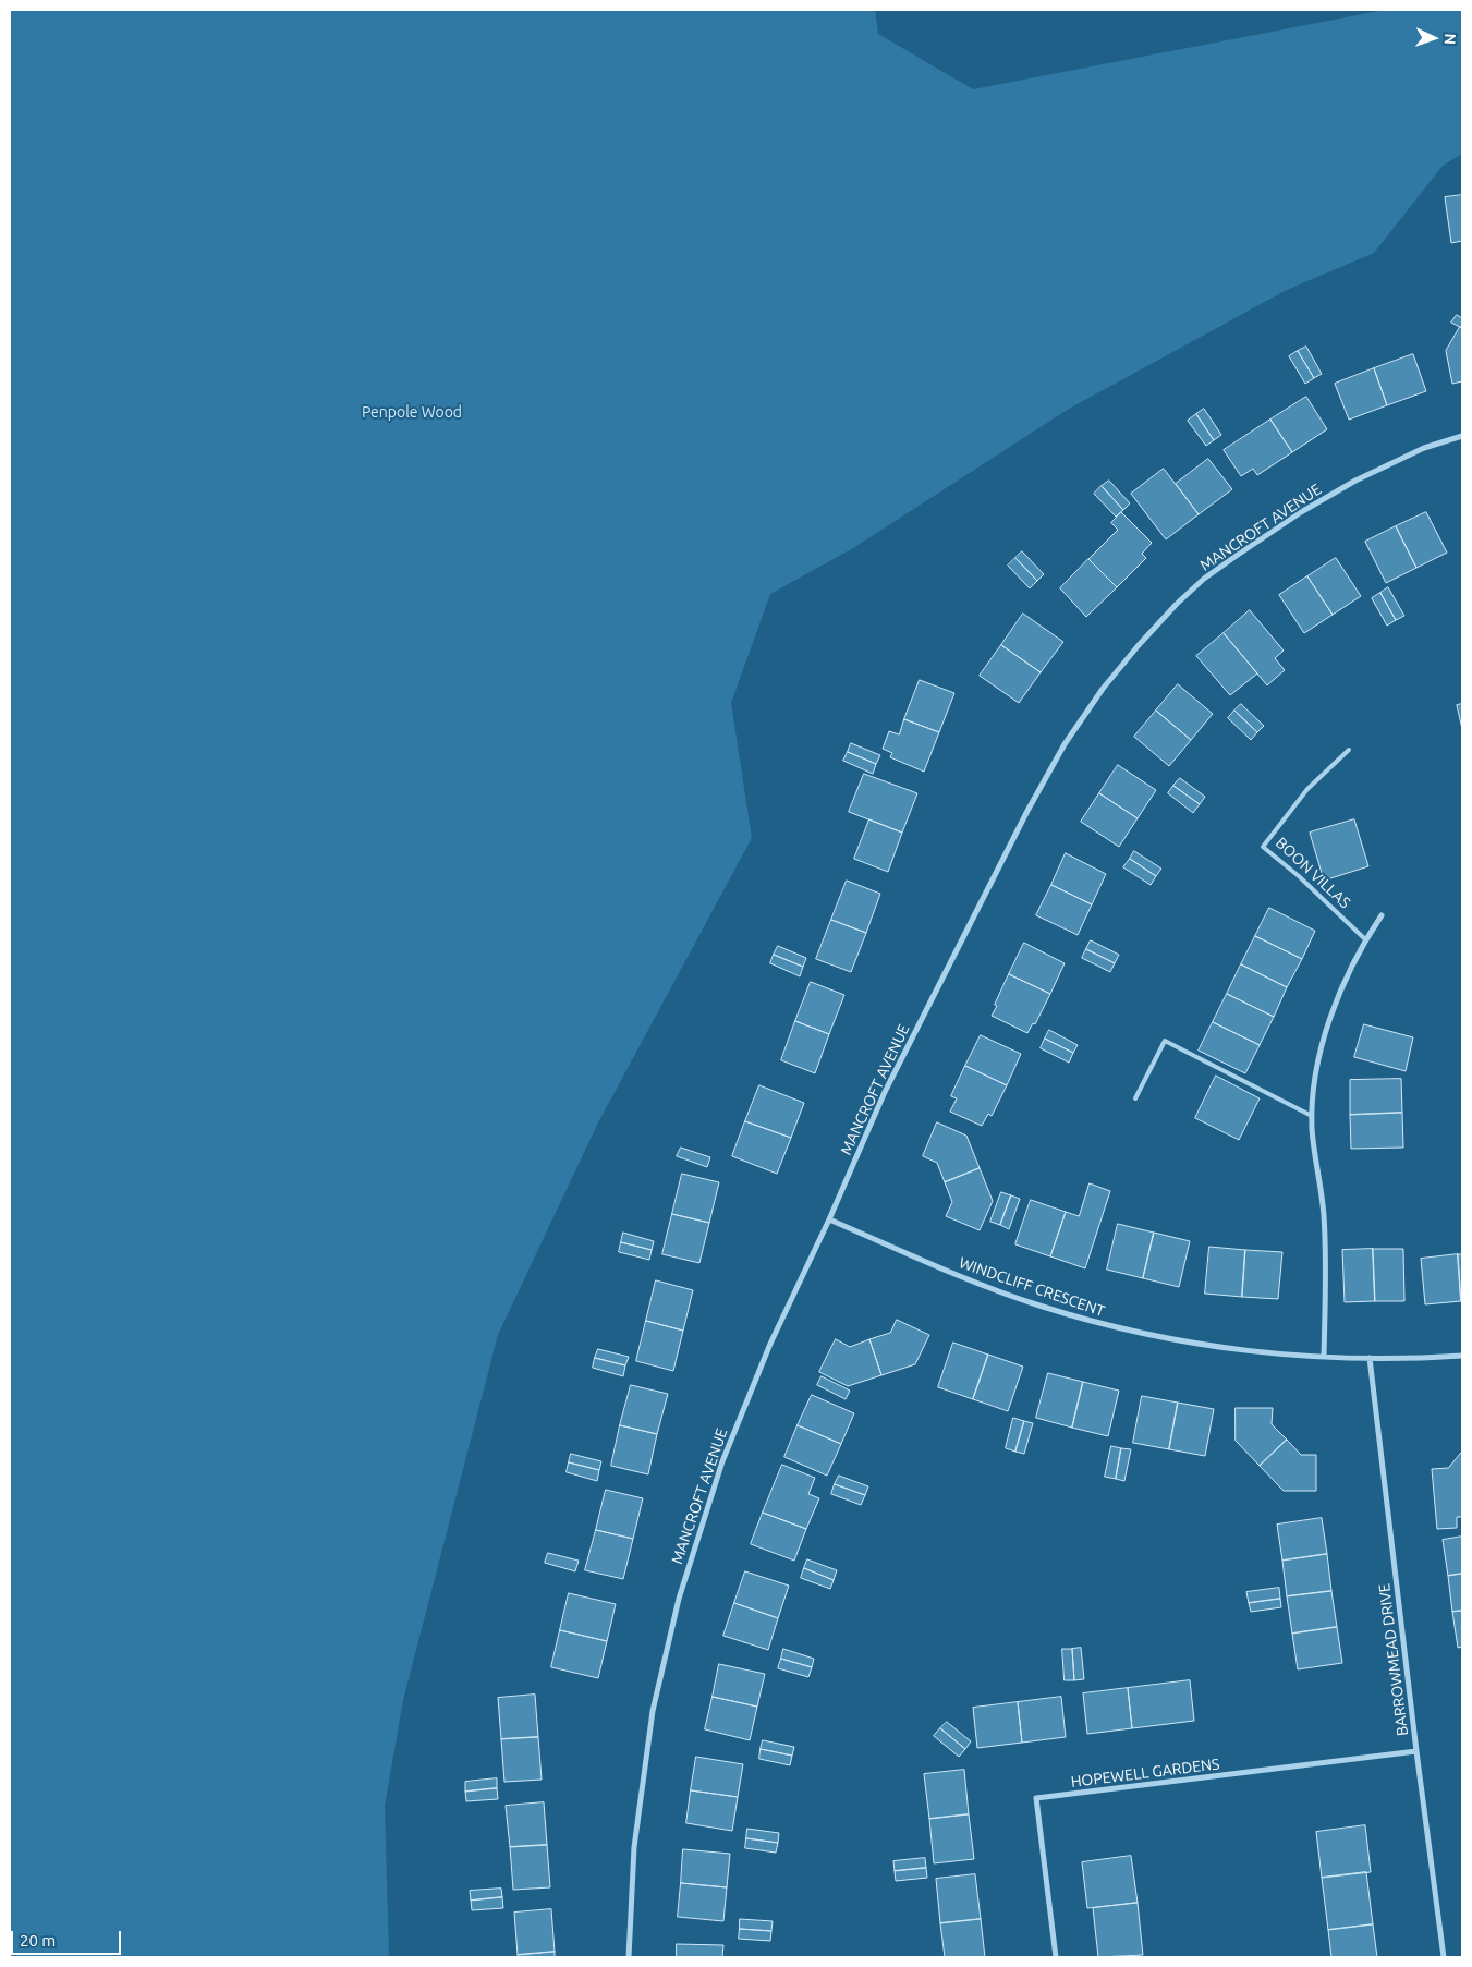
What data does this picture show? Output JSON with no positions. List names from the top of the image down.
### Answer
{
  "streets": {
    "street": [
      "MANCROFT AVENUE",
      "WINDCLIFF CRESCENT",
      "BARROWMEAD DRIVE",
      "HOPEWELL GARDENS"
    ],
    "lane": ["BOON VILLAS"]
  },
  "crossings": [
    ["MANCROFT AVENUE", "WINDCLIFF CRESCENT"],
    ["WINDCLIFF CRESCENT", "BARROWMEAD DRIVE"],
    ["BARROWMEAD DRIVE", "HOPEWELL GARDENS"]
  ],
  "parks": ["Penpole Wood"],
  "scale_bar": "20 m",
  "north": "right"
}
